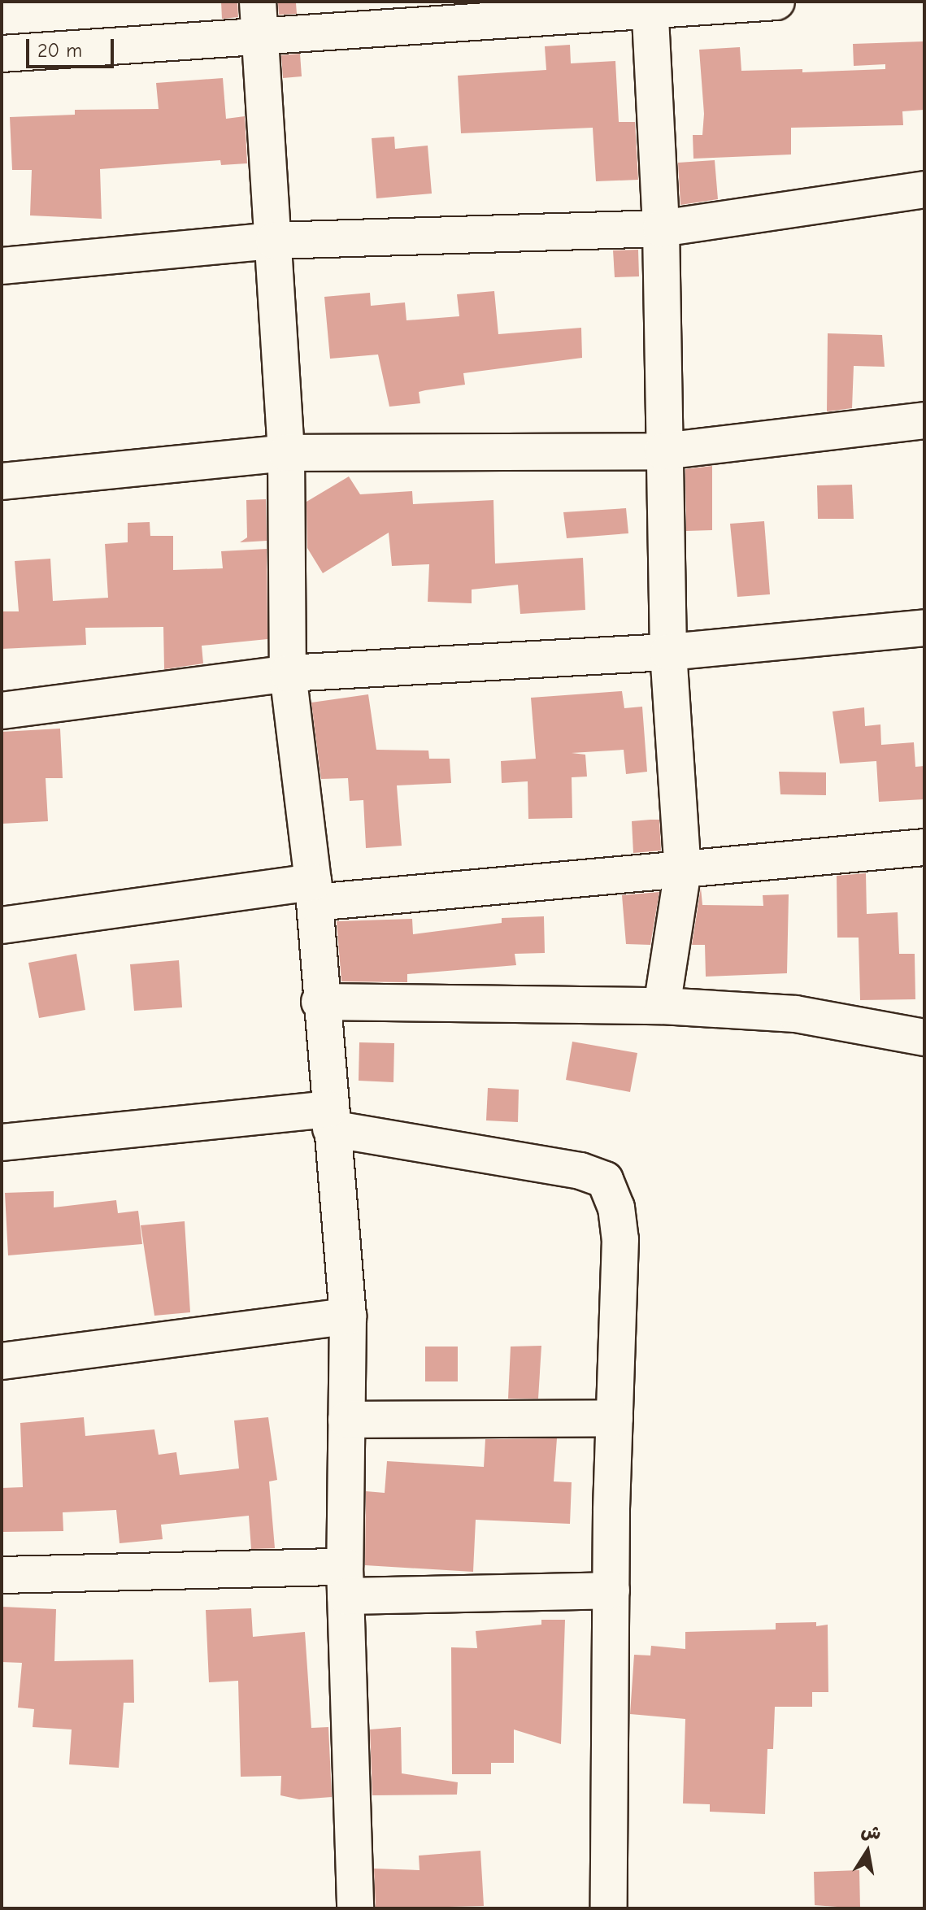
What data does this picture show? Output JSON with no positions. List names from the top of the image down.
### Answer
{
  "scale_bar": "20 m",
  "north": "top"
}
